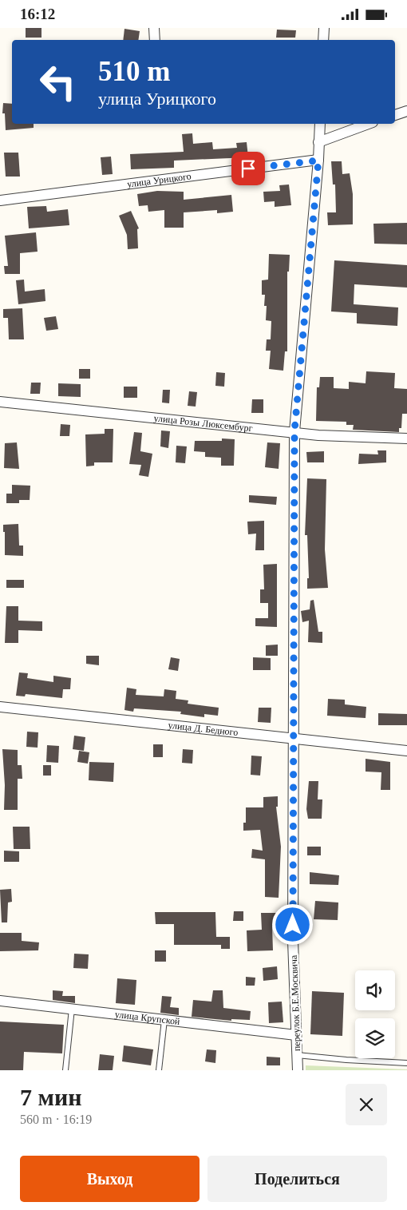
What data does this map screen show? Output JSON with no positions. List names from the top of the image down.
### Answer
{
  "streets": {
    "street": [
      "улица Урицкого",
      "улица Розы Люксембург",
      "улица Д. Бедного",
      "переулок Б.Е.Москвича",
      "улица Крупской"
    ]
  },
  "crossings": [
    ["улица Урицкого", "переулок Б.Е.Москвича"],
    ["улица Розы Люксембург", "переулок Б.Е.Москвича"],
    ["улица Д. Бедного", "переулок Б.Е.Москвича"],
    ["переулок Б.Е.Москвича", "улица Крупской"]
  ],
  "page": {
    "status": "16:12",
    "turn": ["510 m", "улица Урицкого"],
    "heading": ["7 мин", "560 m · 16:19"],
    "buttons": ["Выход", "Поделиться"]
  }
}
